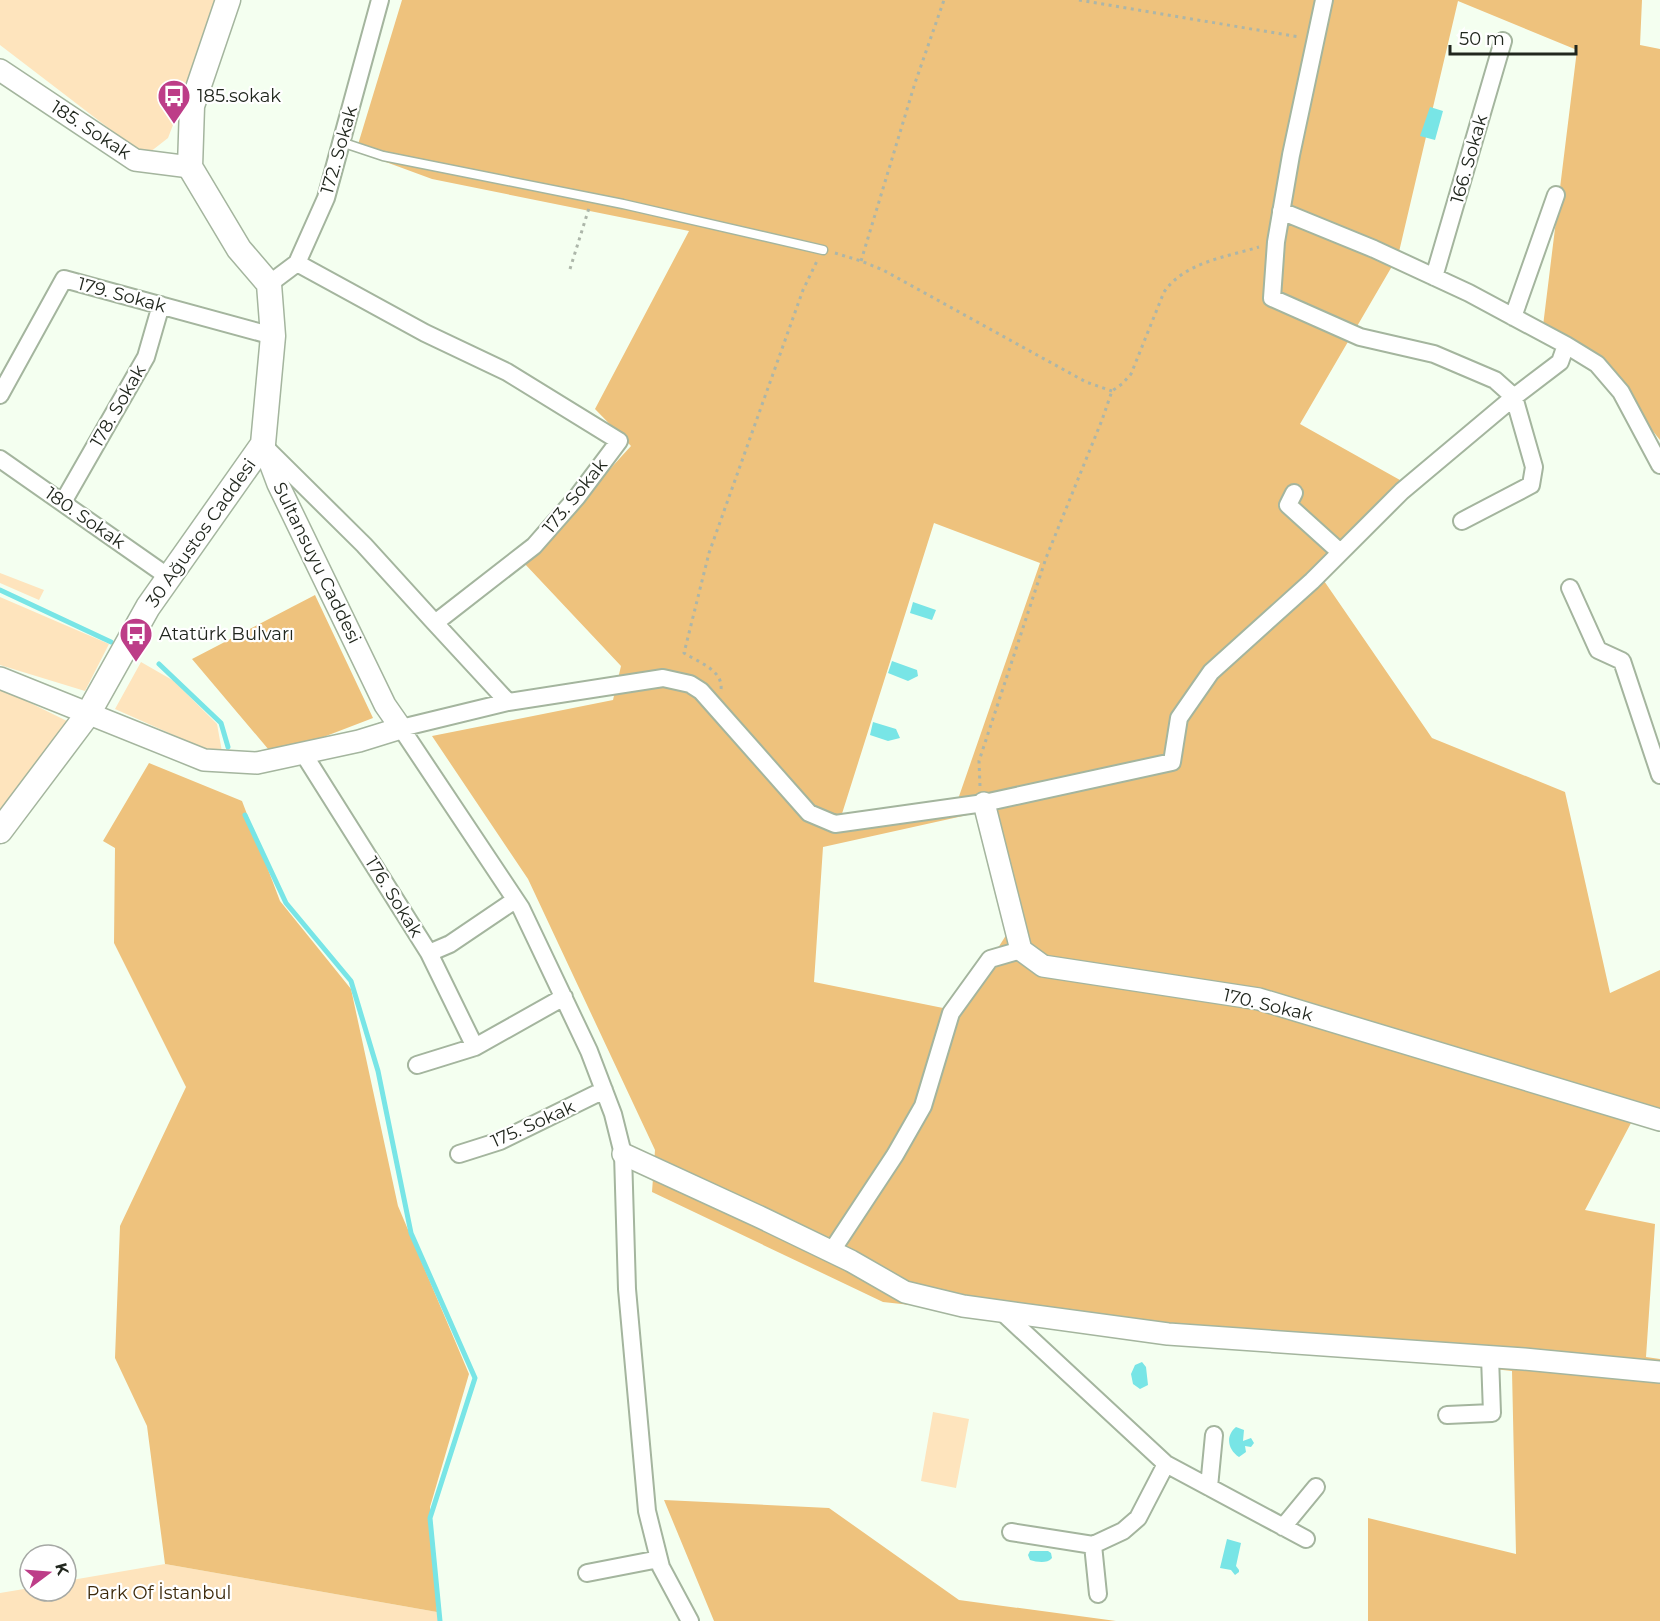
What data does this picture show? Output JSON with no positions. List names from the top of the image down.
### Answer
{
  "streets": {
    "main road": ["30 Ağustos Caddesi", "Sultansuyu Caddesi"],
    "street": [
      "185. Sokak",
      "172. Sokak",
      "166. Sokak",
      "179. Sokak",
      "178. Sokak",
      "173. Sokak",
      "180. Sokak",
      "176. Sokak",
      "170. Sokak",
      "175. Sokak"
    ]
  },
  "crossings": [
    ["172. Sokak", "173. Sokak"],
    ["172. Sokak", "Sultansuyu Caddesi"],
    ["179. Sokak", "178. Sokak"],
    ["179. Sokak", "Sultansuyu Caddesi"],
    ["178. Sokak", "180. Sokak"],
    ["180. Sokak", "30 Ağustos Caddesi"],
    ["30 Ağustos Caddesi", "Sultansuyu Caddesi"]
  ],
  "parks": ["Park Of İstanbul"],
  "places": {
    "bus stop": ["185.sokak", "Atatürk Bulvarı"]
  },
  "scale_bar": "50 m",
  "north": "right"
}
